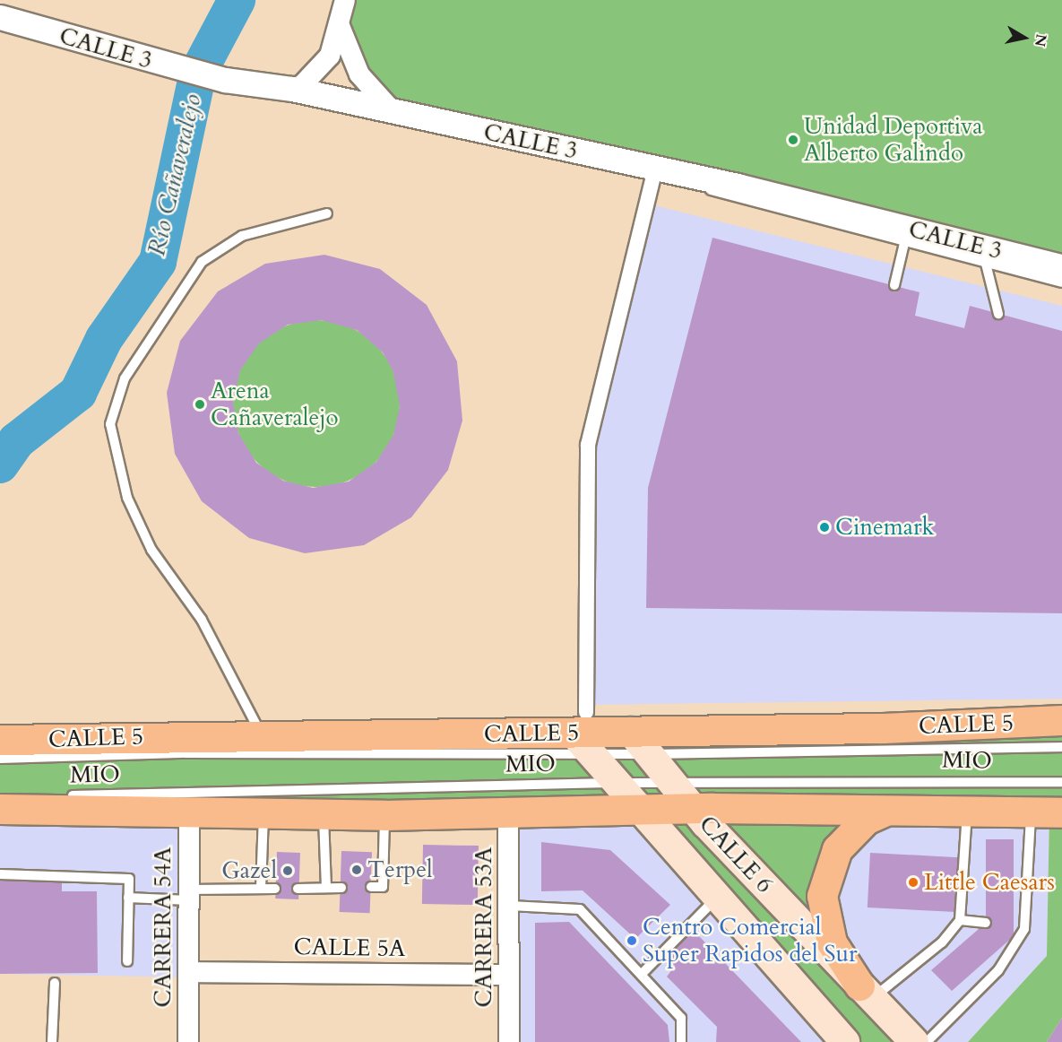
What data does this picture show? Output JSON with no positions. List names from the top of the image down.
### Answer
{
  "streets": {
    "main road": ["CALLE 5", "CALLE 6"],
    "street": [
      "CALLE 3",
      "CARRERA 54A",
      "CARRERA 53A",
      "CALLE 5A"
    ],
    "lane": ["MIO"]
  },
  "crossings": [
    ["CALLE 5", "MIO"],
    ["CALLE 5", "CALLE 6"],
    ["MIO", "CALLE 6"],
    ["CARRERA 54A", "CALLE 5A"],
    ["CARRERA 53A", "CALLE 5A"]
  ],
  "water": ["Río Cañaveralejo"],
  "places": [
    "Unidad Deportiva Alberto Galindo",
    "Arena Cañaveralejo",
    "Cinemark",
    "Terpel",
    "Gazel",
    "Little Caesars",
    "Centro Comercial Super Rapidos del Sur"
  ],
  "north": "right"
}
